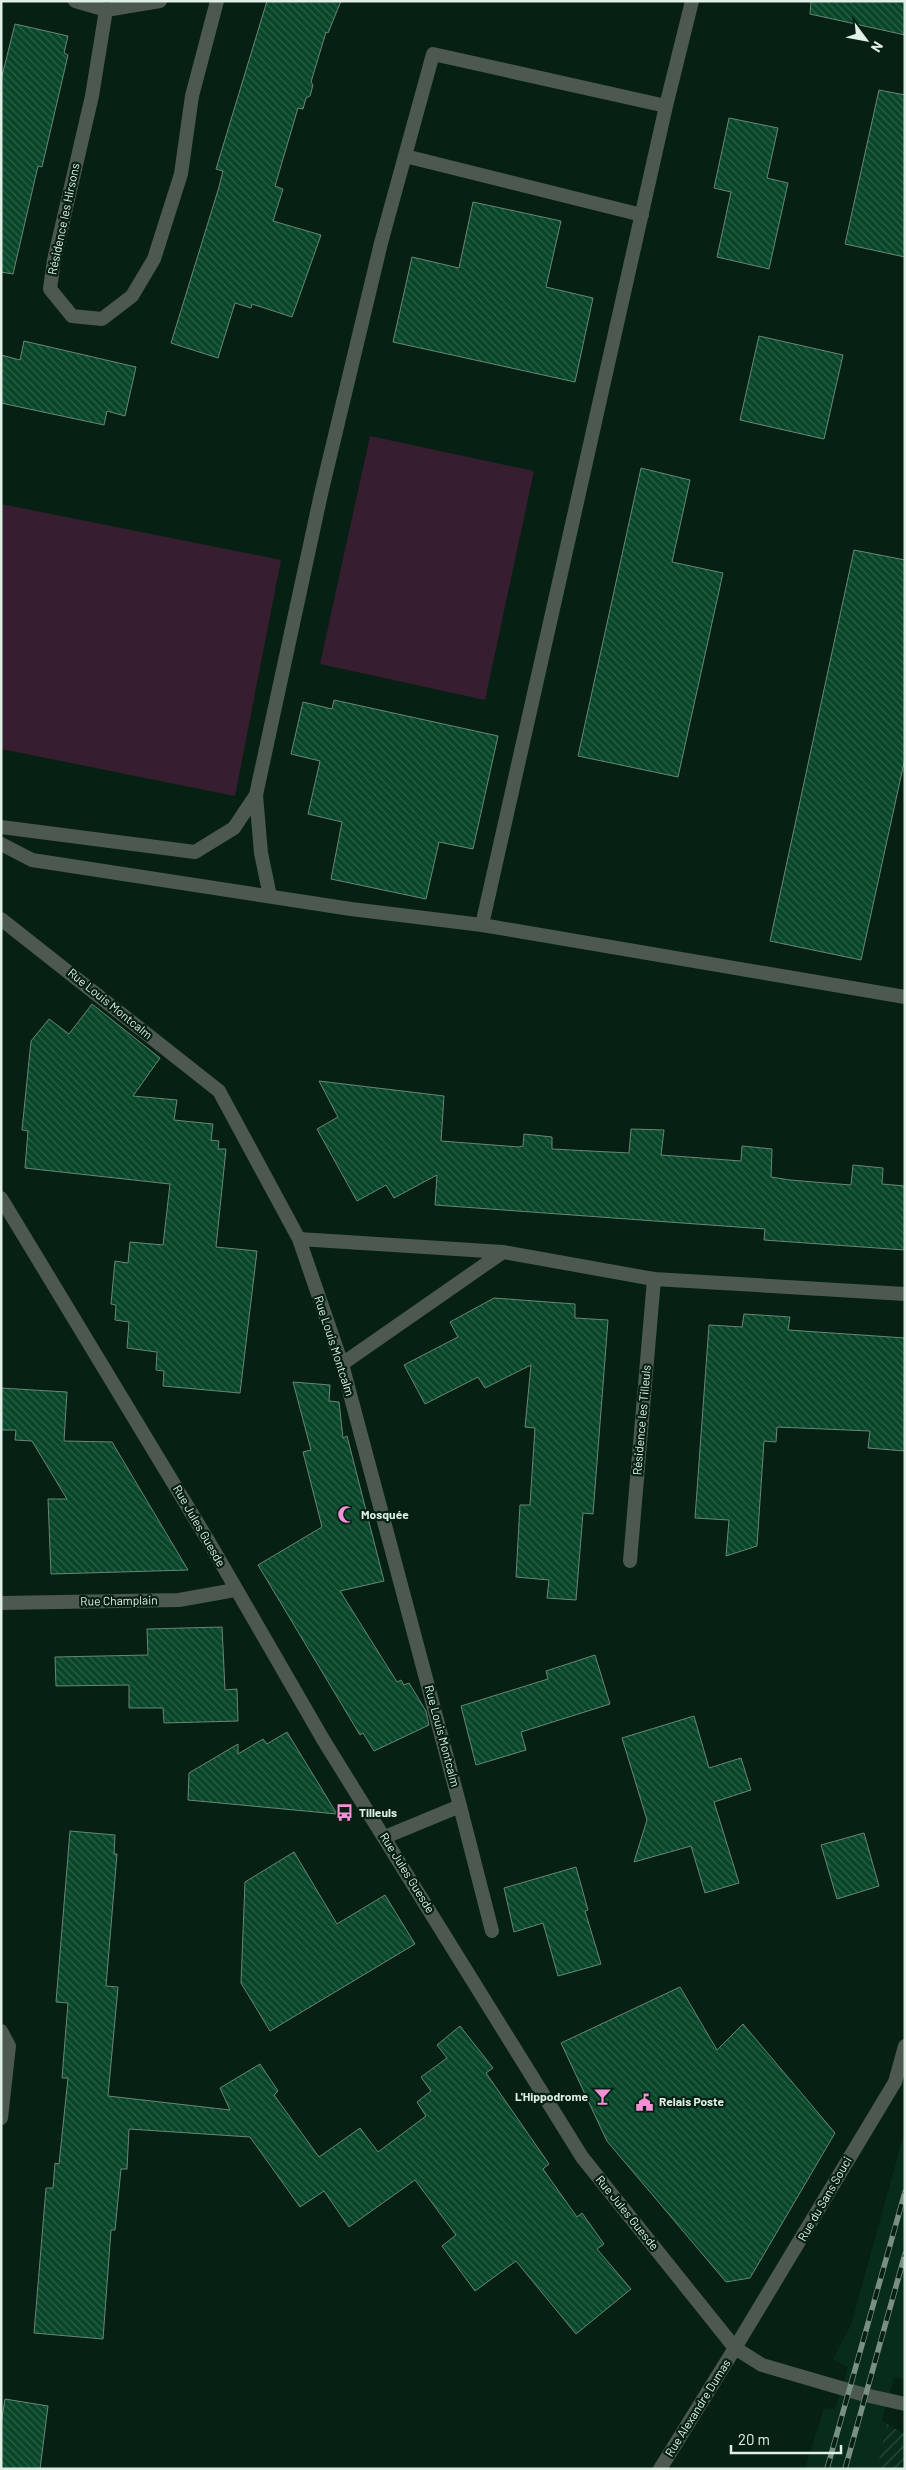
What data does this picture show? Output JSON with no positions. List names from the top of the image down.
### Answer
{
  "streets": {
    "street": [
      "Résidence les Hirsons",
      "Rue Louis Montcalm",
      "Résidence les Tilleuls",
      "Rue Jules Guesde",
      "Rue Champlain",
      "Rue du Sans Souci",
      "Rue Alexandre Dumas"
    ]
  },
  "crossings": [
    ["Rue Jules Guesde", "Rue Champlain"],
    ["Rue Jules Guesde", "Rue du Sans Souci"],
    ["Rue Jules Guesde", "Rue Alexandre Dumas"],
    ["Rue du Sans Souci", "Rue Alexandre Dumas"]
  ],
  "places": {
    "mosque": ["Mosquée"],
    "bus stop": ["Tilleuls"],
    "bar": ["L'Hippodrome"],
    "public building": ["Relais Poste"]
  },
  "scale_bar": "20 m",
  "north": "bottom right"
}
